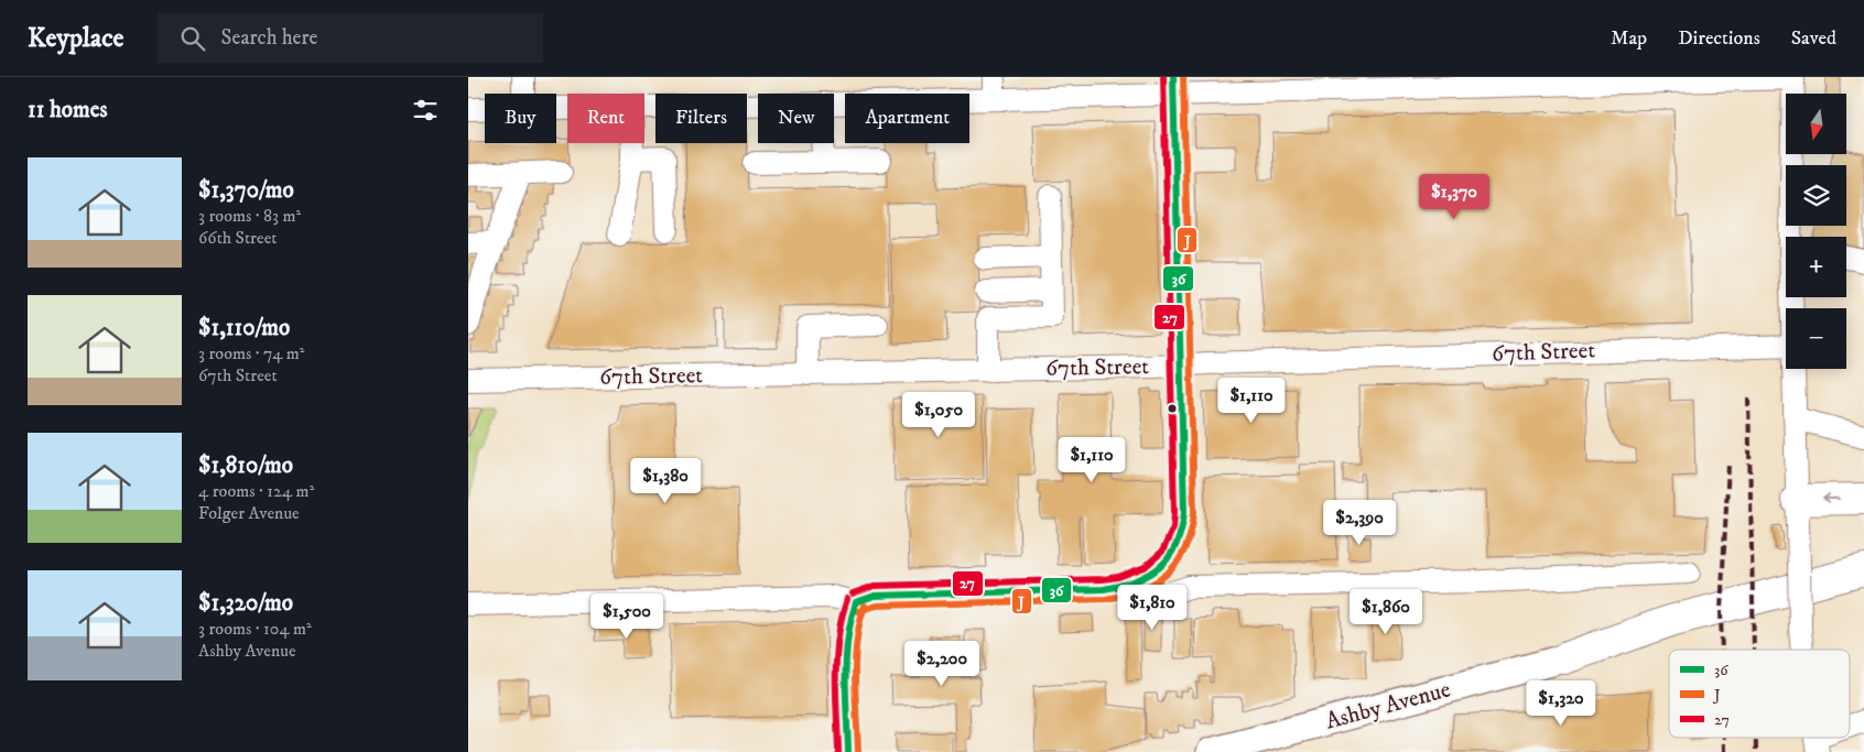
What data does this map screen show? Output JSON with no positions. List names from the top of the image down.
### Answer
{
  "streets": {
    "main road": ["Ashby Avenue"],
    "street": ["67th Street"]
  },
  "lines": ["transit line 36", "transit line J", "transit line 27"],
  "legend": ["36", "J", "27"],
  "north": "bottom",
  "page": {
    "header": "Keyplace",
    "search": "Search here",
    "nav": ["Map", "Directions", "Saved"],
    "heading": "11 homes",
    "map_buttons": ["+", "−"],
    "chip": [
      "Buy",
      "Rent",
      "Filters",
      "New",
      "Apartment"
    ],
    "list": [
      {
        "name": "$1,370/mo",
        "note": "3 rooms · 83 m² · 66th Street"
      },
      {
        "name": "$1,110/mo",
        "note": "3 rooms · 74 m² · 67th Street"
      },
      {
        "name": "$1,810/mo",
        "note": "4 rooms · 124 m² · Folger Avenue"
      },
      {
        "name": "$1,320/mo",
        "note": "3 rooms · 104 m² · Ashby Avenue"
      }
    ],
    "price": [
      "$1,370",
      "$1,110",
      "$1,050",
      "$1,110",
      "$1,380",
      "$2,390",
      "$1,810",
      "$1,860",
      "$1,500",
      "$2,200",
      "$1,320"
    ]
  }
}
